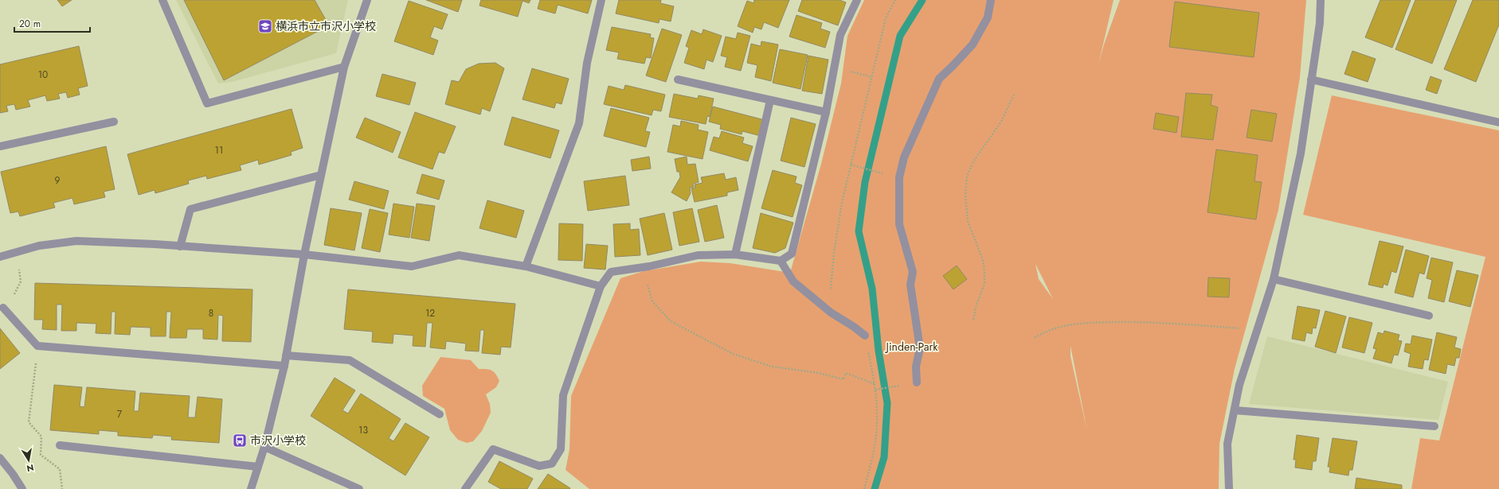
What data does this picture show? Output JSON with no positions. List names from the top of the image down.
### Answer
{
  "parks": ["Jinden-Park"],
  "places": {
    "school or university": ["横浜市立市沢小学校"],
    "bus stop": ["市沢小学校"]
  },
  "house_numbers": [
    "10",
    "11",
    "9",
    "8",
    "12",
    "7",
    "13"
  ],
  "scale_bar": "20 m",
  "north": "bottom"
}
